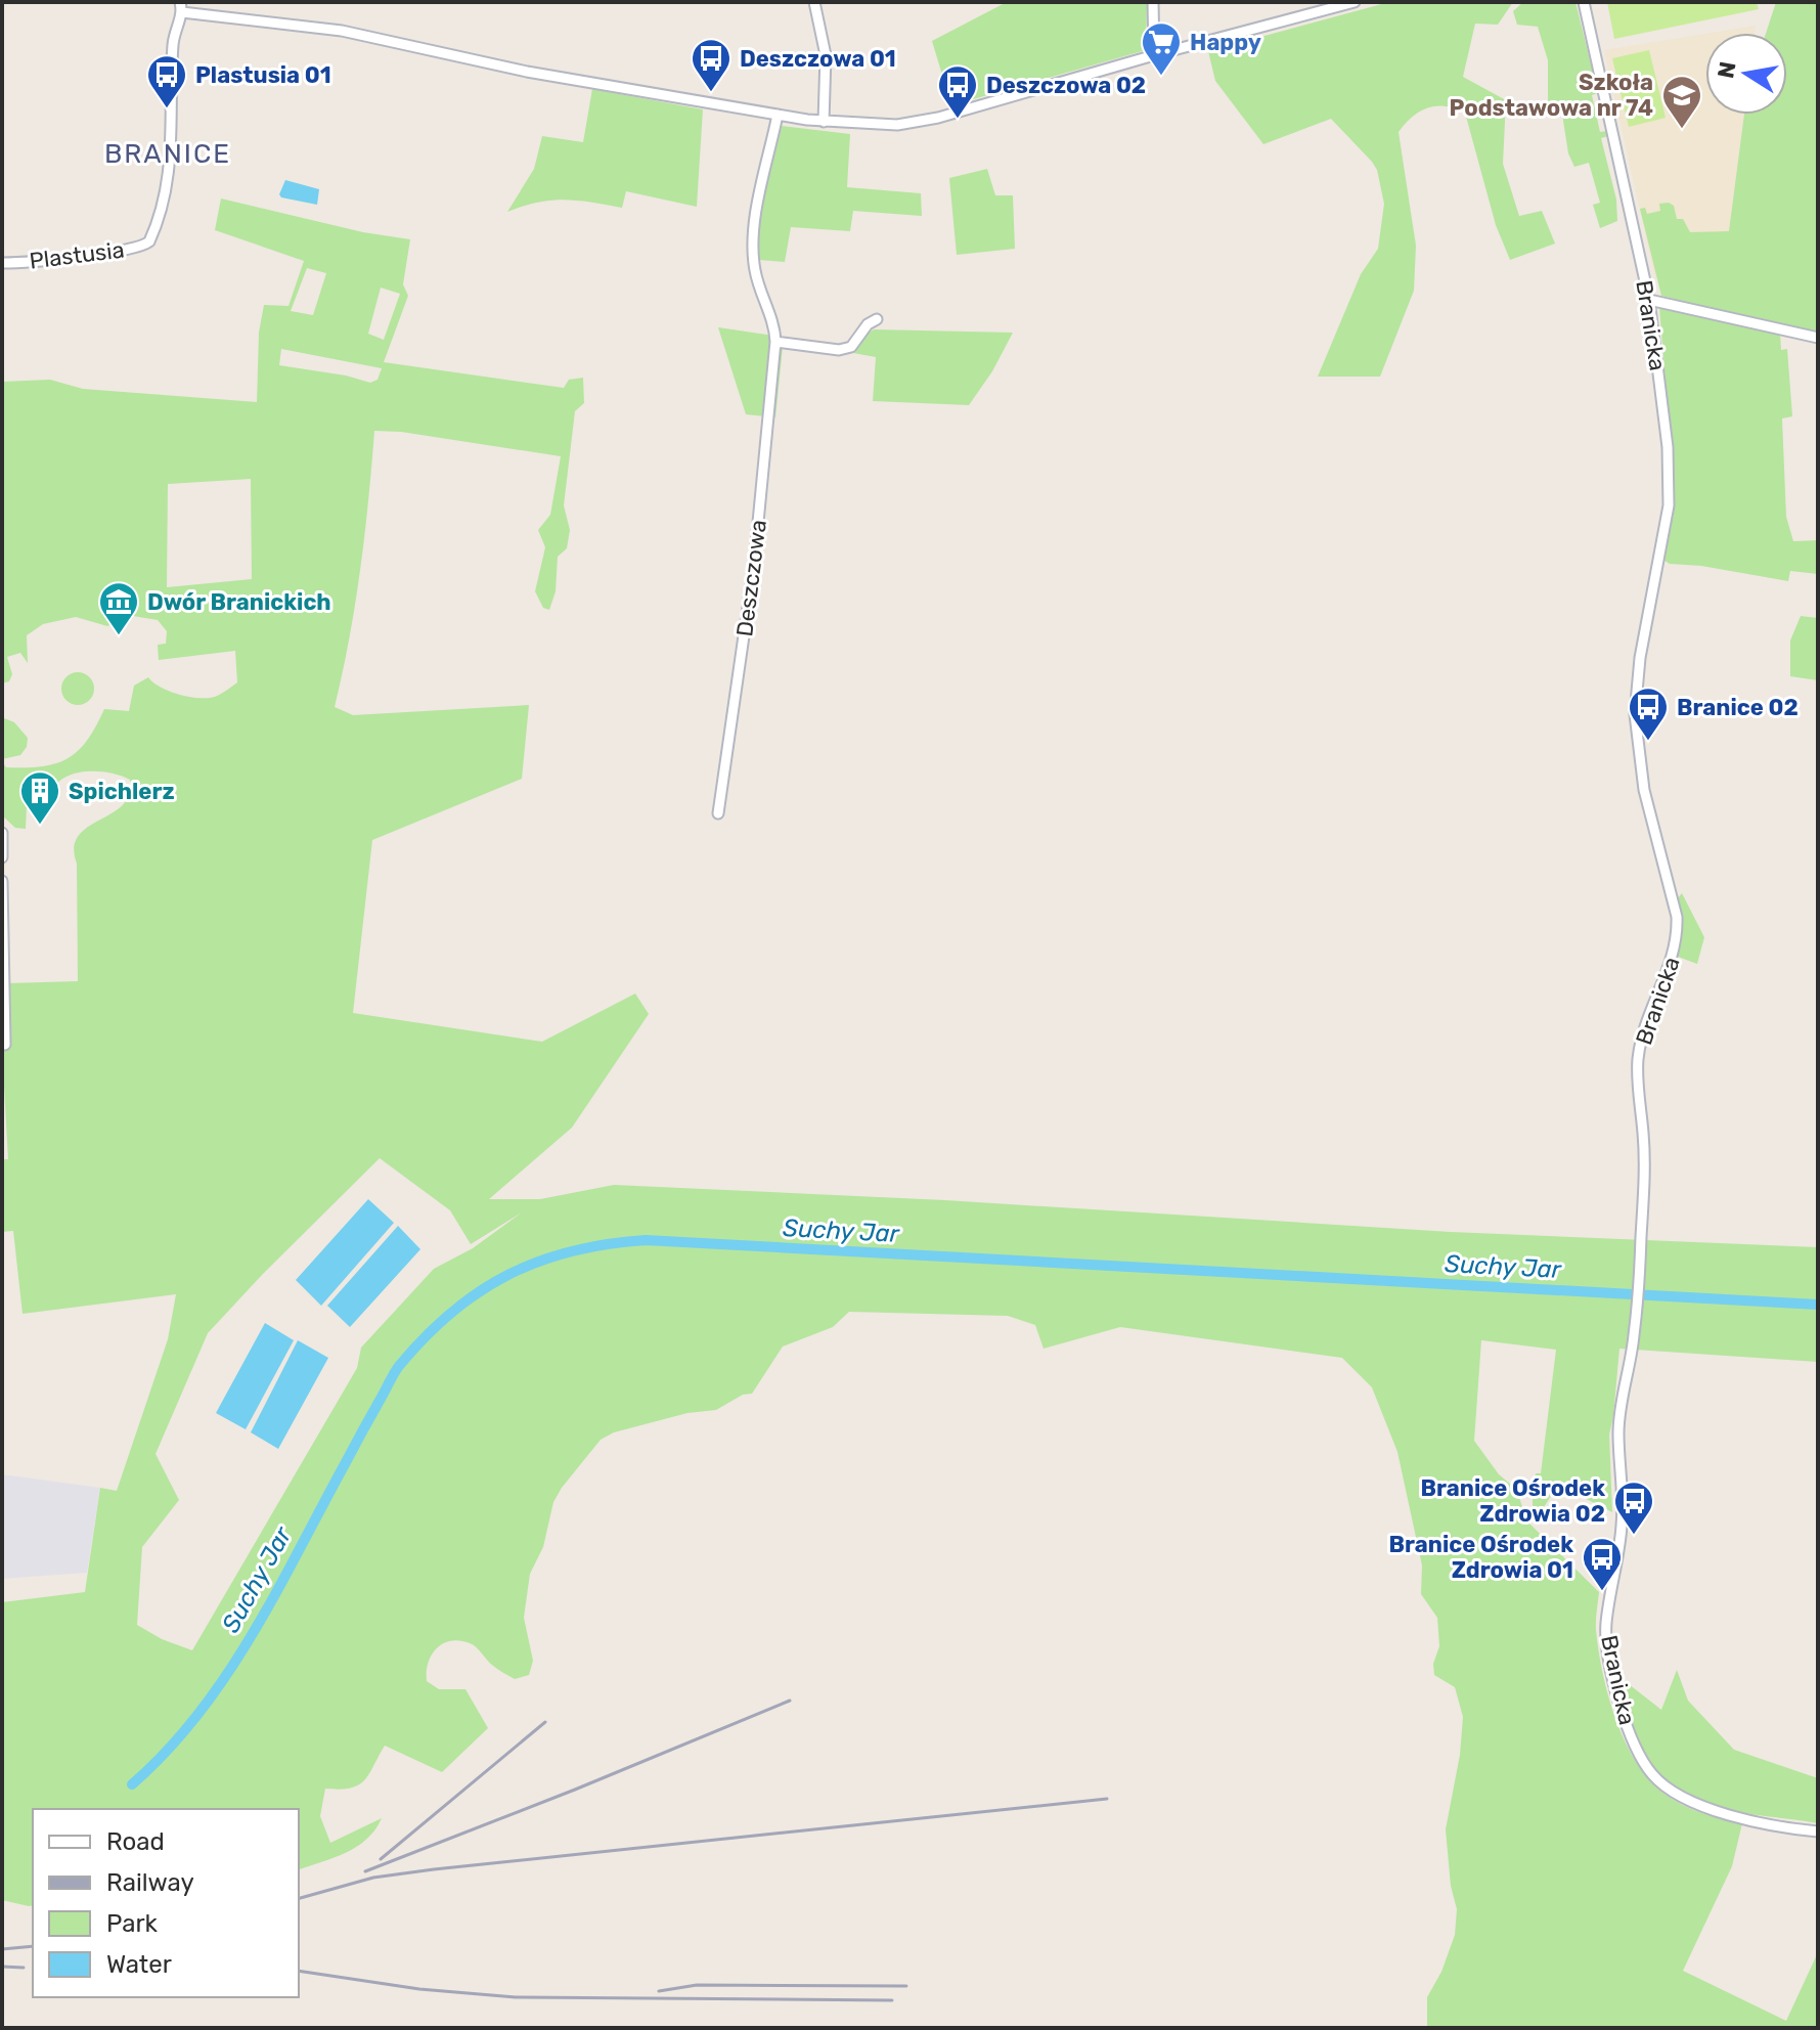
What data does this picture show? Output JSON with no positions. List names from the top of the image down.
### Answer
{
  "streets": {
    "street": ["Plastusia", "Branicka", "Deszczowa"]
  },
  "districts": ["BRANICE"],
  "water": ["Suchy Jar"],
  "places": {
    "supermarket": ["Happy"],
    "bus stop": [
      "Deszczowa 01",
      "Plastusia 01",
      "Deszczowa 02",
      "Branice 02",
      "Branice Ośrodek Zdrowia 02",
      "Branice Ośrodek Zdrowia 01"
    ],
    "school or university": ["Szkoła Podstawowa nr 74"],
    "museum": ["Dwór Branickich"],
    "building": ["Spichlerz"]
  },
  "legend": [
    "Road",
    "Railway",
    "Park",
    "Water"
  ],
  "north": "left"
}
